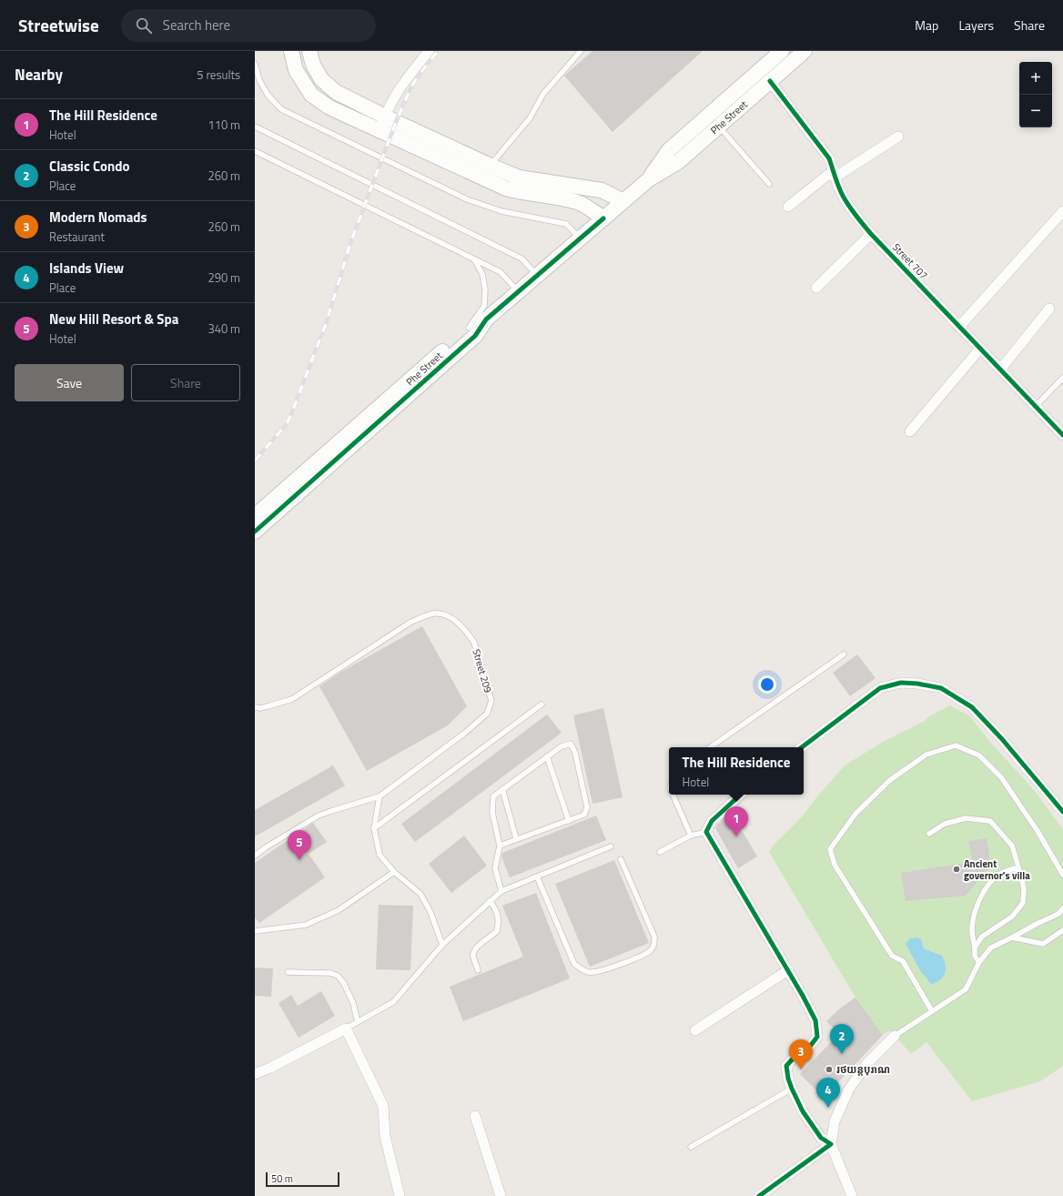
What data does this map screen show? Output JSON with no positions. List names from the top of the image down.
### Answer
{
  "streets": {
    "main road": ["Phe Street"],
    "street": ["Street 707"],
    "lane": ["Street 209"]
  },
  "crossings": [
    ["Phe Street", "Street 707"]
  ],
  "places": ["Ancient governor's villa", "រថយន្តបុរាណ"],
  "scale_bar": "50 m",
  "page": {
    "header": "Streetwise",
    "search": "Search here",
    "nav": ["Map", "Layers", "Share"],
    "heading": ["Nearby", "5 results"],
    "map_buttons": ["+", "−"],
    "list": [
      {
        "mark": "1",
        "name": "The Hill Residence",
        "note": "Hotel",
        "value": "110 m"
      },
      {
        "mark": "2",
        "name": "Classic Condo",
        "note": "Place",
        "value": "260 m"
      },
      {
        "mark": "3",
        "name": "Modern Nomads",
        "note": "Restaurant",
        "value": "260 m"
      },
      {
        "mark": "4",
        "name": "Islands View",
        "note": "Place",
        "value": "290 m"
      },
      {
        "mark": "5",
        "name": "New Hill Resort & Spa",
        "note": "Hotel",
        "value": "340 m"
      }
    ],
    "buttons": ["Save", "Share"],
    "popup": ["The Hill Residence", "Hotel"],
    "pins": [
      "1",
      "5",
      "2",
      "3",
      "4"
    ],
    "scale": "50 m"
  }
}
